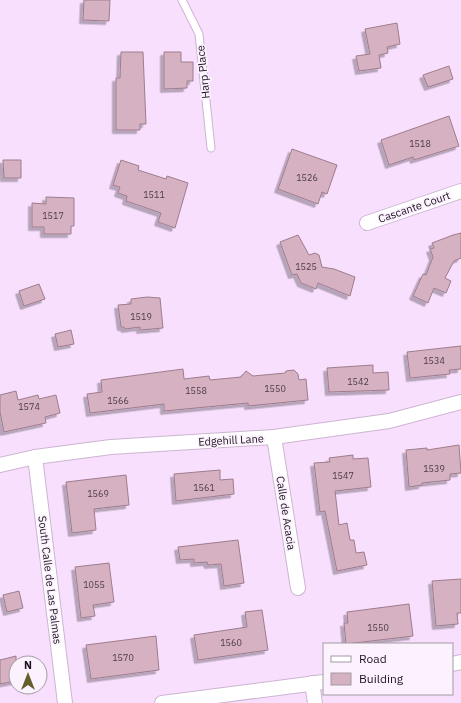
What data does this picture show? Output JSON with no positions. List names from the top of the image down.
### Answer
{
  "streets": {
    "street": [
      "Cascante Court",
      "Edgehill Lane",
      "Calle de Acacia",
      "South Calle de Las Palmas"
    ],
    "lane": ["Harp Place"]
  },
  "crossings": [
    ["Edgehill Lane", "Calle de Acacia"],
    ["Edgehill Lane", "South Calle de Las Palmas"]
  ],
  "house_numbers": [
    "1518",
    "1526",
    "1511",
    "1517",
    "1525",
    "1519",
    "1534",
    "1542",
    "1550",
    "1558",
    "1566",
    "1574",
    "1539",
    "1547",
    "1561",
    "1569",
    "1055",
    "1550",
    "1560",
    "1570"
  ],
  "legend": ["Road", "Building"],
  "north": "top"
}
